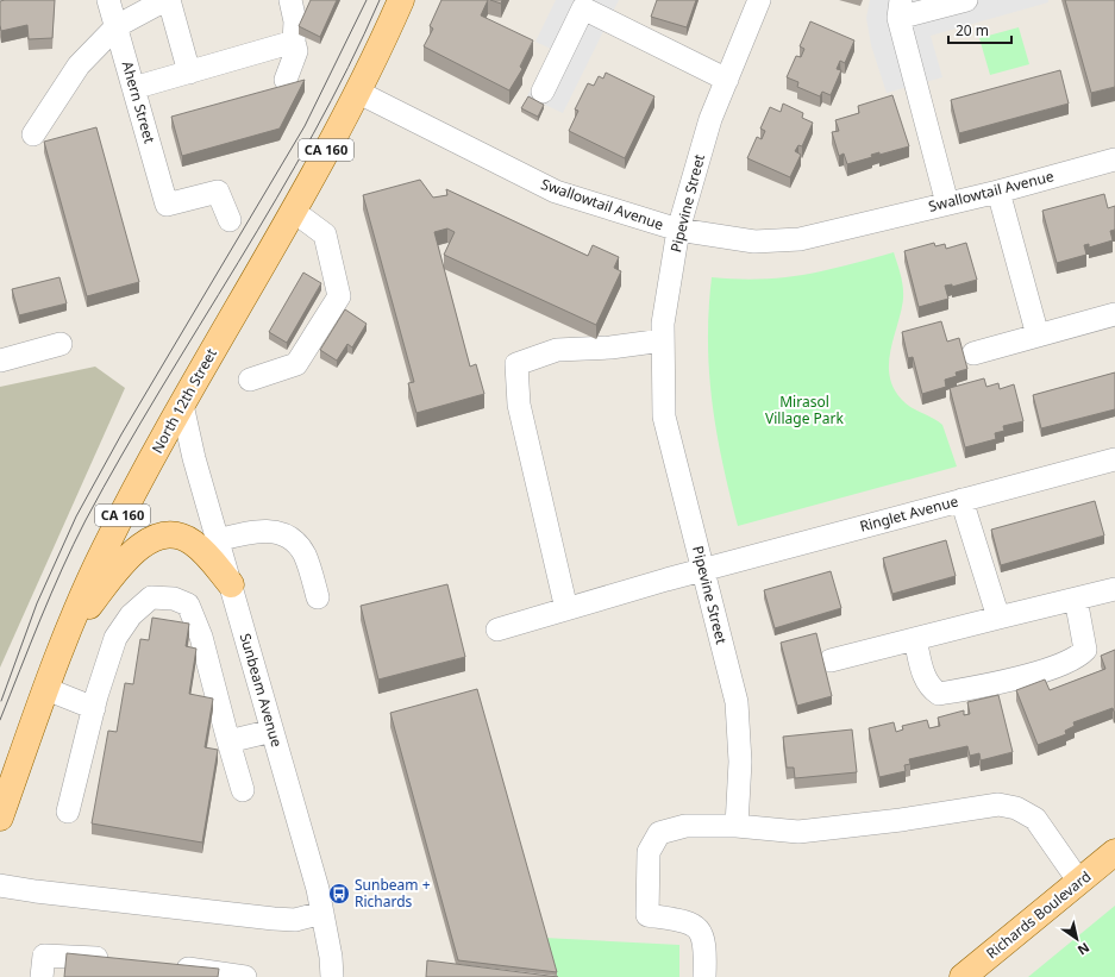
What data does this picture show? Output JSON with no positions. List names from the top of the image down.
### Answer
{
  "streets": {
    "main road": ["CA 160", "North 12th Street", "Richards Boulevard"],
    "street": [
      "Ahern Street",
      "Swallowtail Avenue",
      "Pipevine Street",
      "Ringlet Avenue",
      "Sunbeam Avenue"
    ]
  },
  "crossings": [
    ["Swallowtail Avenue", "Pipevine Street"],
    ["Swallowtail Avenue", "North 12th Street"],
    ["Pipevine Street", "Ringlet Avenue"],
    ["North 12th Street", "Sunbeam Avenue"]
  ],
  "parks": ["Mirasol Village Park"],
  "places": {
    "bus stop": ["Sunbeam + Richards"]
  },
  "scale_bar": "20 m",
  "north": "bottom right"
}
